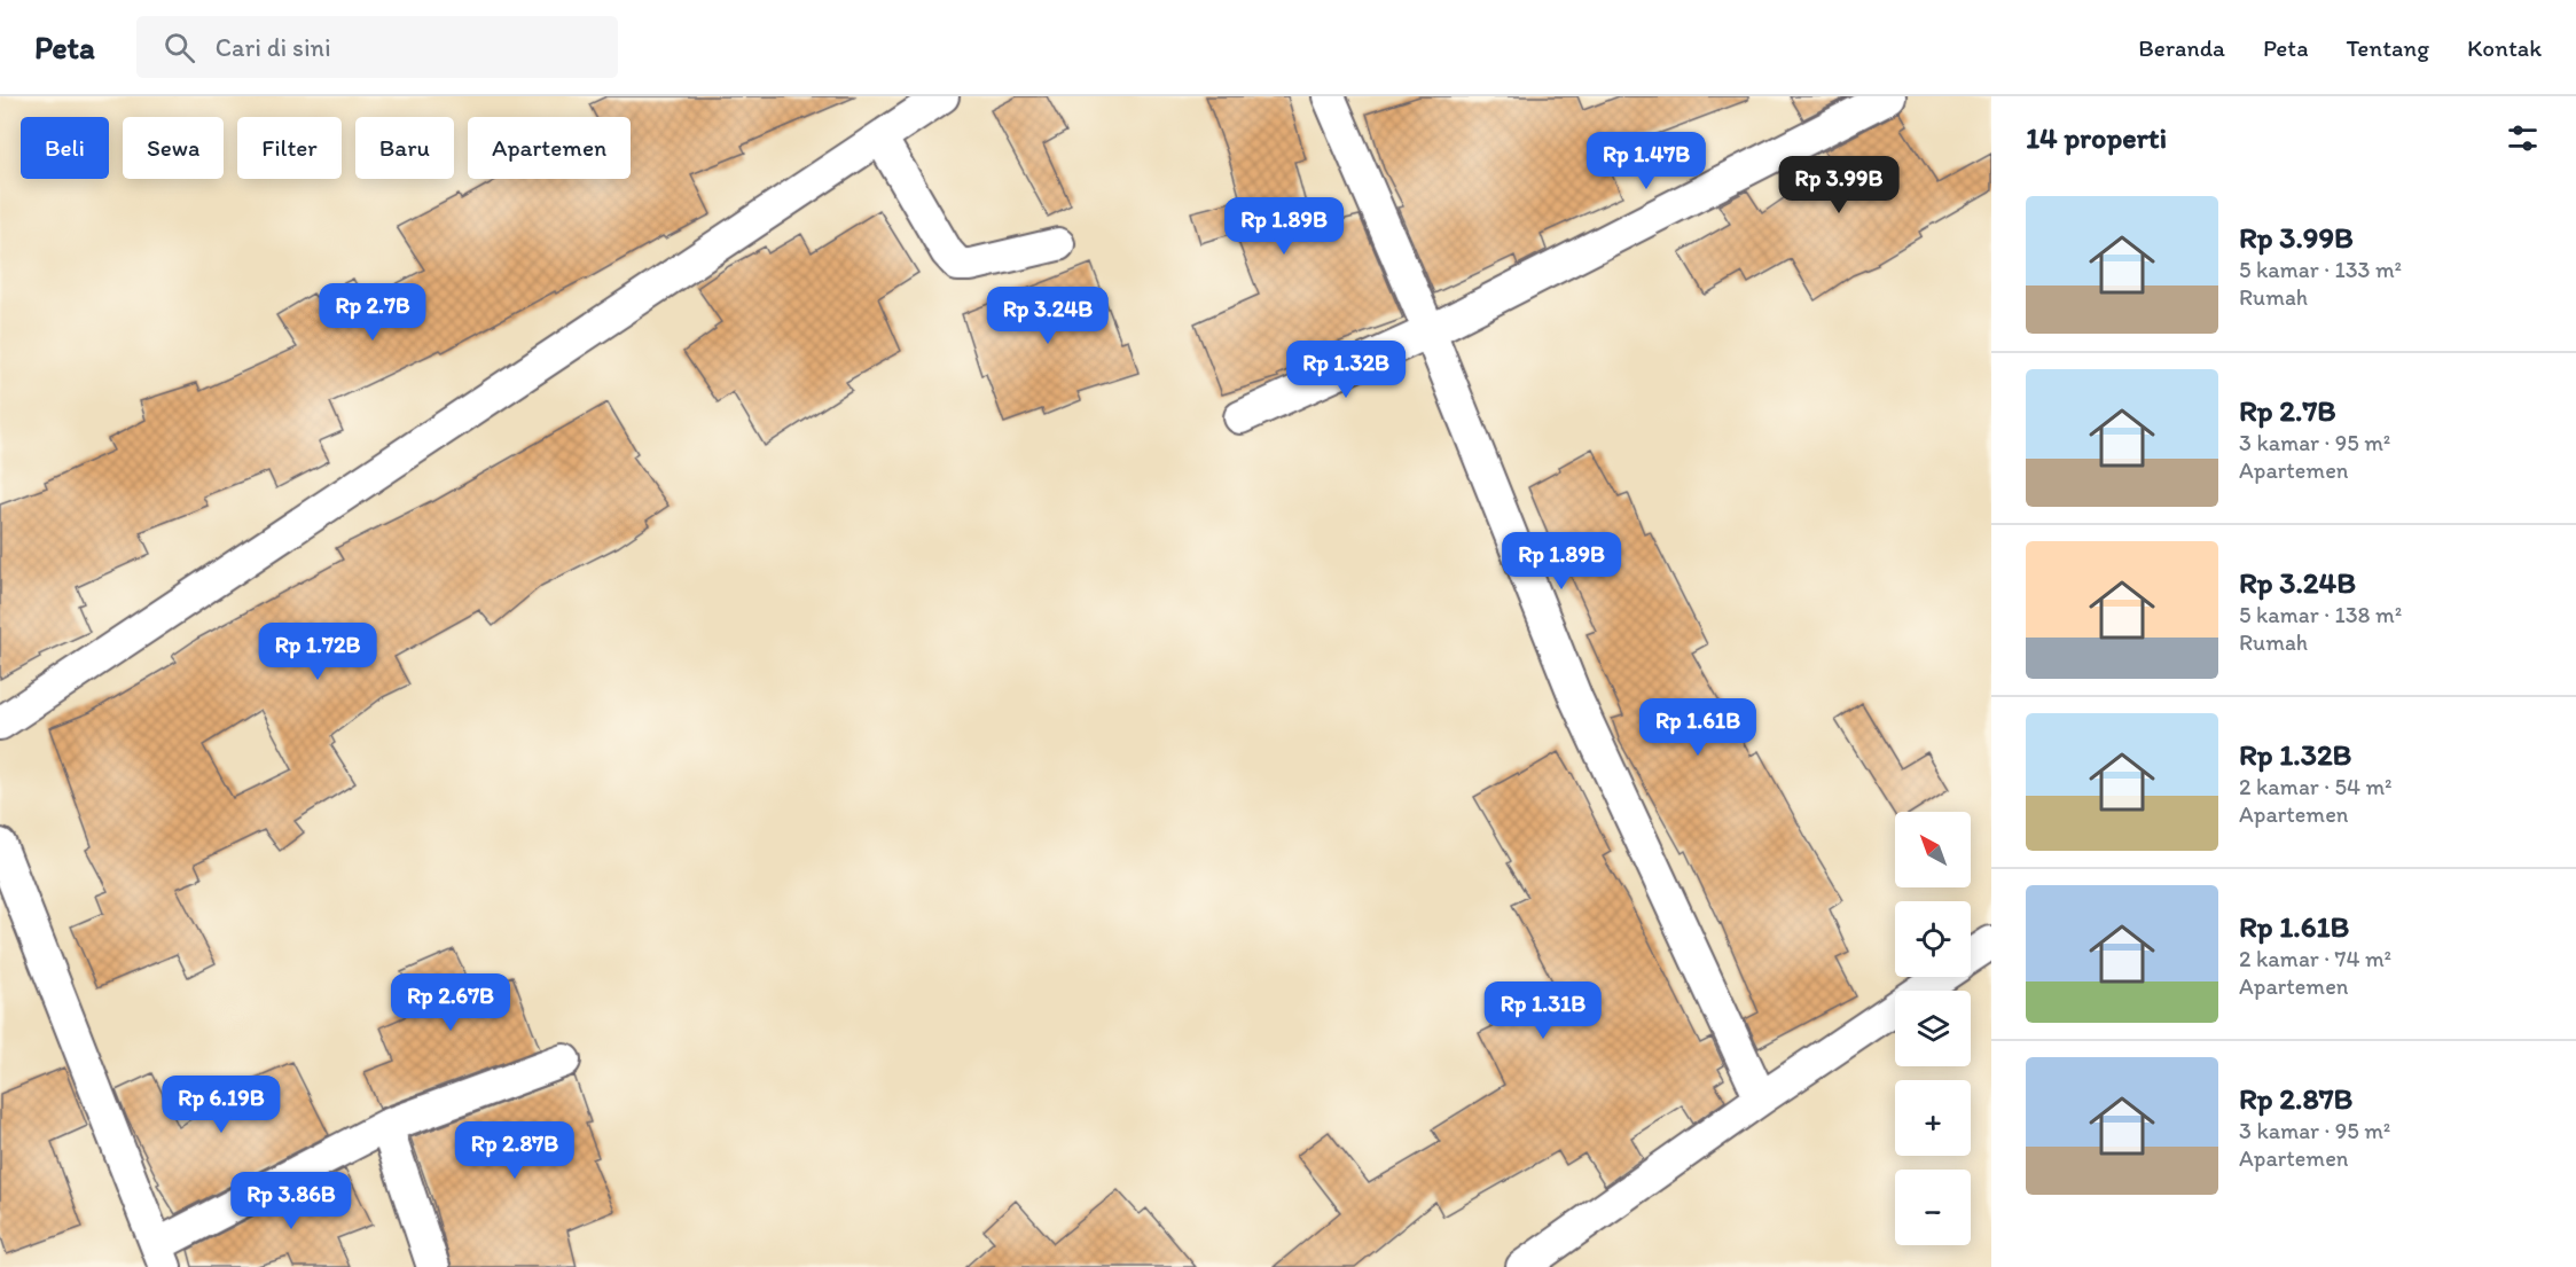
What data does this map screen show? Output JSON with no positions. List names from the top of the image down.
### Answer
{
  "north": "top left",
  "page": {
    "header": "Peta",
    "search": "Cari di sini",
    "nav": [
      "Beranda",
      "Peta",
      "Tentang",
      "Kontak"
    ],
    "heading": "14 properti",
    "chip": [
      "Beli",
      "Sewa",
      "Filter",
      "Baru",
      "Apartemen"
    ],
    "price": [
      "Rp 1.47B",
      "Rp 3.99B",
      "Rp 1.89B",
      "Rp 2.7B",
      "Rp 3.24B",
      "Rp 1.32B",
      "Rp 1.89B",
      "Rp 1.72B",
      "Rp 1.61B",
      "Rp 2.67B",
      "Rp 1.31B",
      "Rp 6.19B",
      "Rp 2.87B",
      "Rp 3.86B"
    ],
    "list": [
      {
        "name": "Rp 3.99B",
        "note": "5 kamar · 133 m² · Rumah"
      },
      {
        "name": "Rp 2.7B",
        "note": "3 kamar · 95 m² · Apartemen"
      },
      {
        "name": "Rp 3.24B",
        "note": "5 kamar · 138 m² · Rumah"
      },
      {
        "name": "Rp 1.32B",
        "note": "2 kamar · 54 m² · Apartemen"
      },
      {
        "name": "Rp 1.61B",
        "note": "2 kamar · 74 m² · Apartemen"
      },
      {
        "name": "Rp 2.87B",
        "note": "3 kamar · 95 m² · Apartemen"
      }
    ],
    "map_buttons": ["+", "−"]
  }
}
